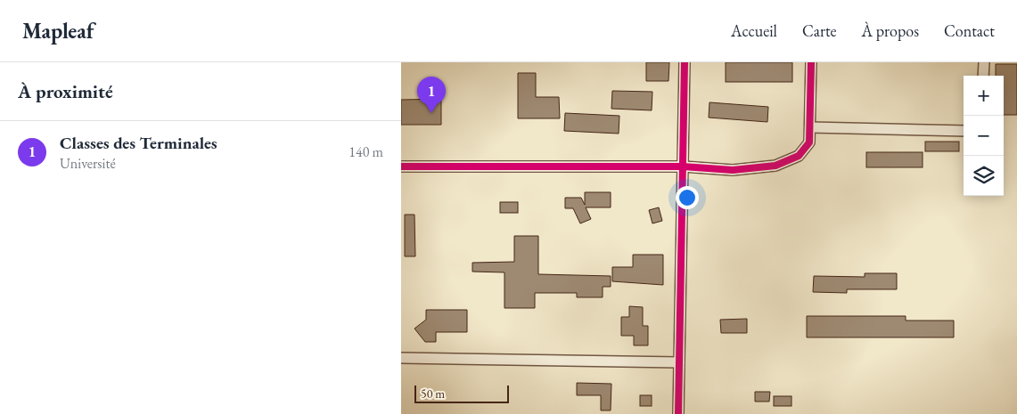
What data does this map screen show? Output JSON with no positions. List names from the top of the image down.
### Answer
{
  "scale_bar": "50 m",
  "page": {
    "header": "Mapleaf",
    "nav": [
      "Accueil",
      "Carte",
      "À propos",
      "Contact"
    ],
    "heading": "À proximité",
    "map_buttons": ["+", "−"],
    "pins": "1",
    "list": [
      {
        "mark": "1",
        "name": "Classes des Terminales",
        "note": "Université",
        "value": "140 m"
      }
    ],
    "scale": "50 m"
  }
}
